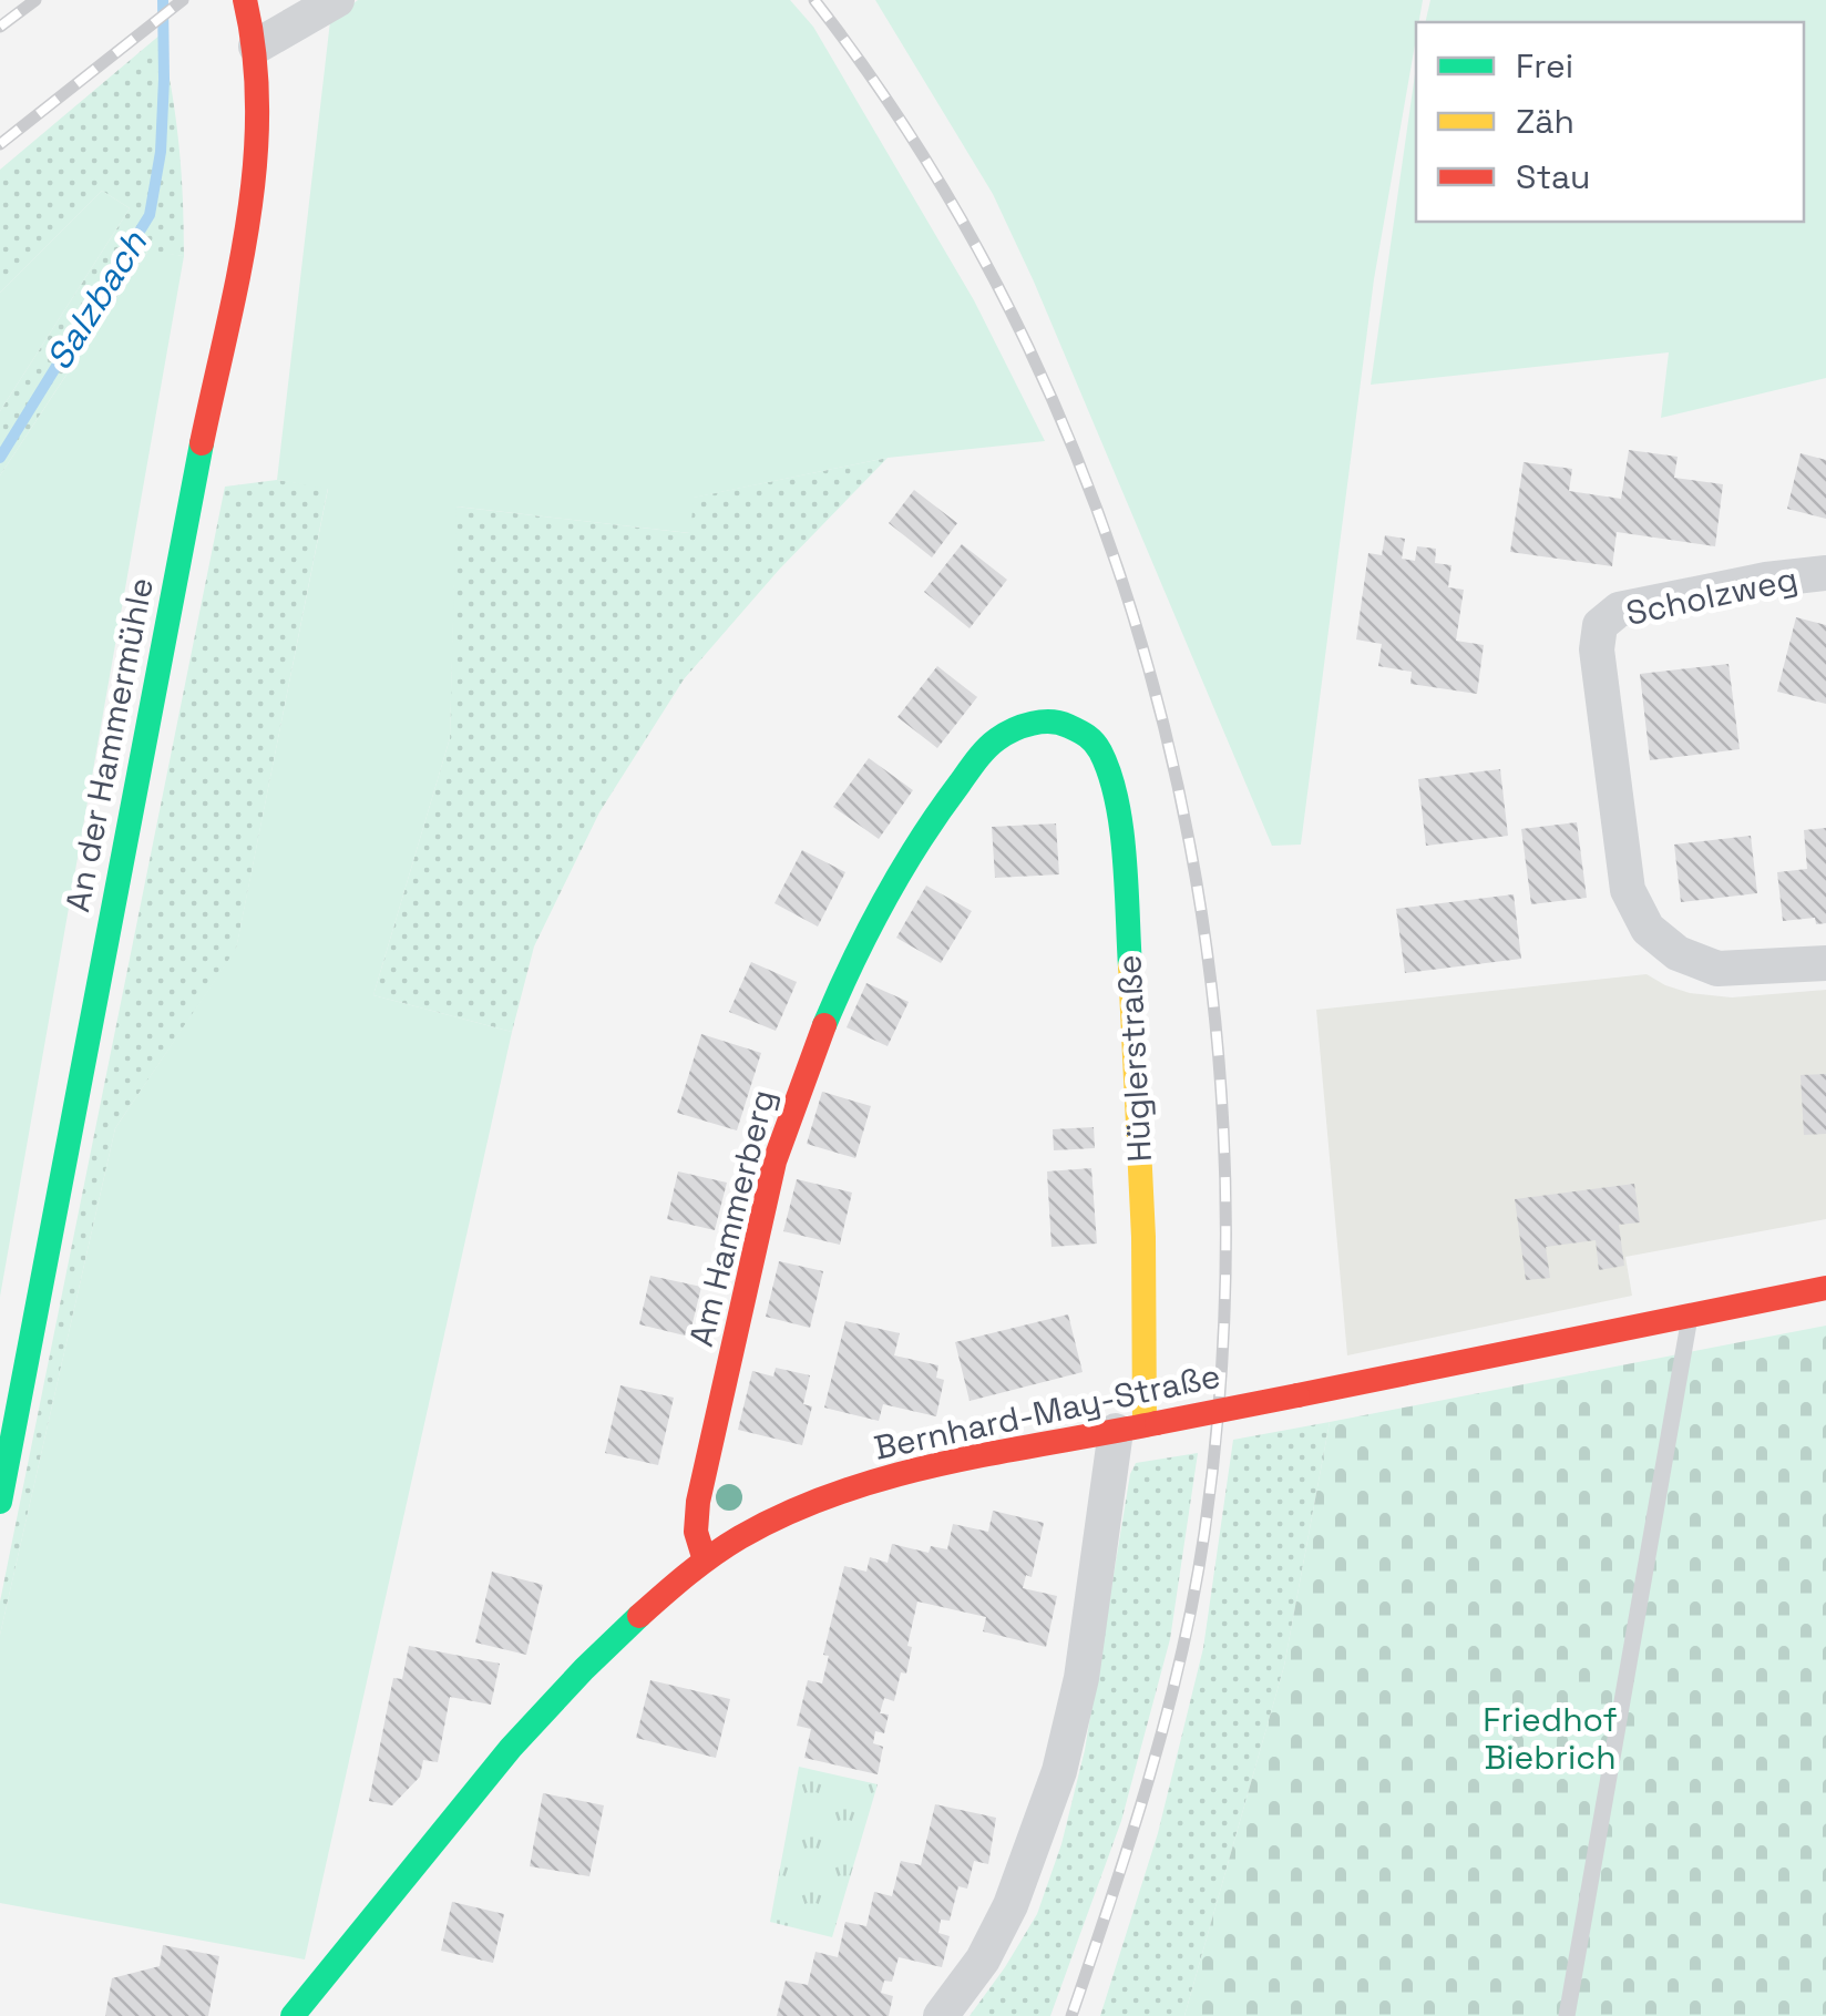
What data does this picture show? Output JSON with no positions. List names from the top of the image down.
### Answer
{
  "streets": {
    "street": [
      "Scholzweg",
      "An der Hammermühle",
      "Hüglerstraße",
      "Am Hammerberg",
      "Bernhard-May-Straße"
    ]
  },
  "crossings": [
    ["Hüglerstraße", "Am Hammerberg"],
    ["Hüglerstraße", "Bernhard-May-Straße"],
    ["Am Hammerberg", "Bernhard-May-Straße"]
  ],
  "water": ["Salzbach"],
  "parks": ["Friedhof Biebrich"],
  "legend": ["Frei", "Zäh", "Stau"]
}
